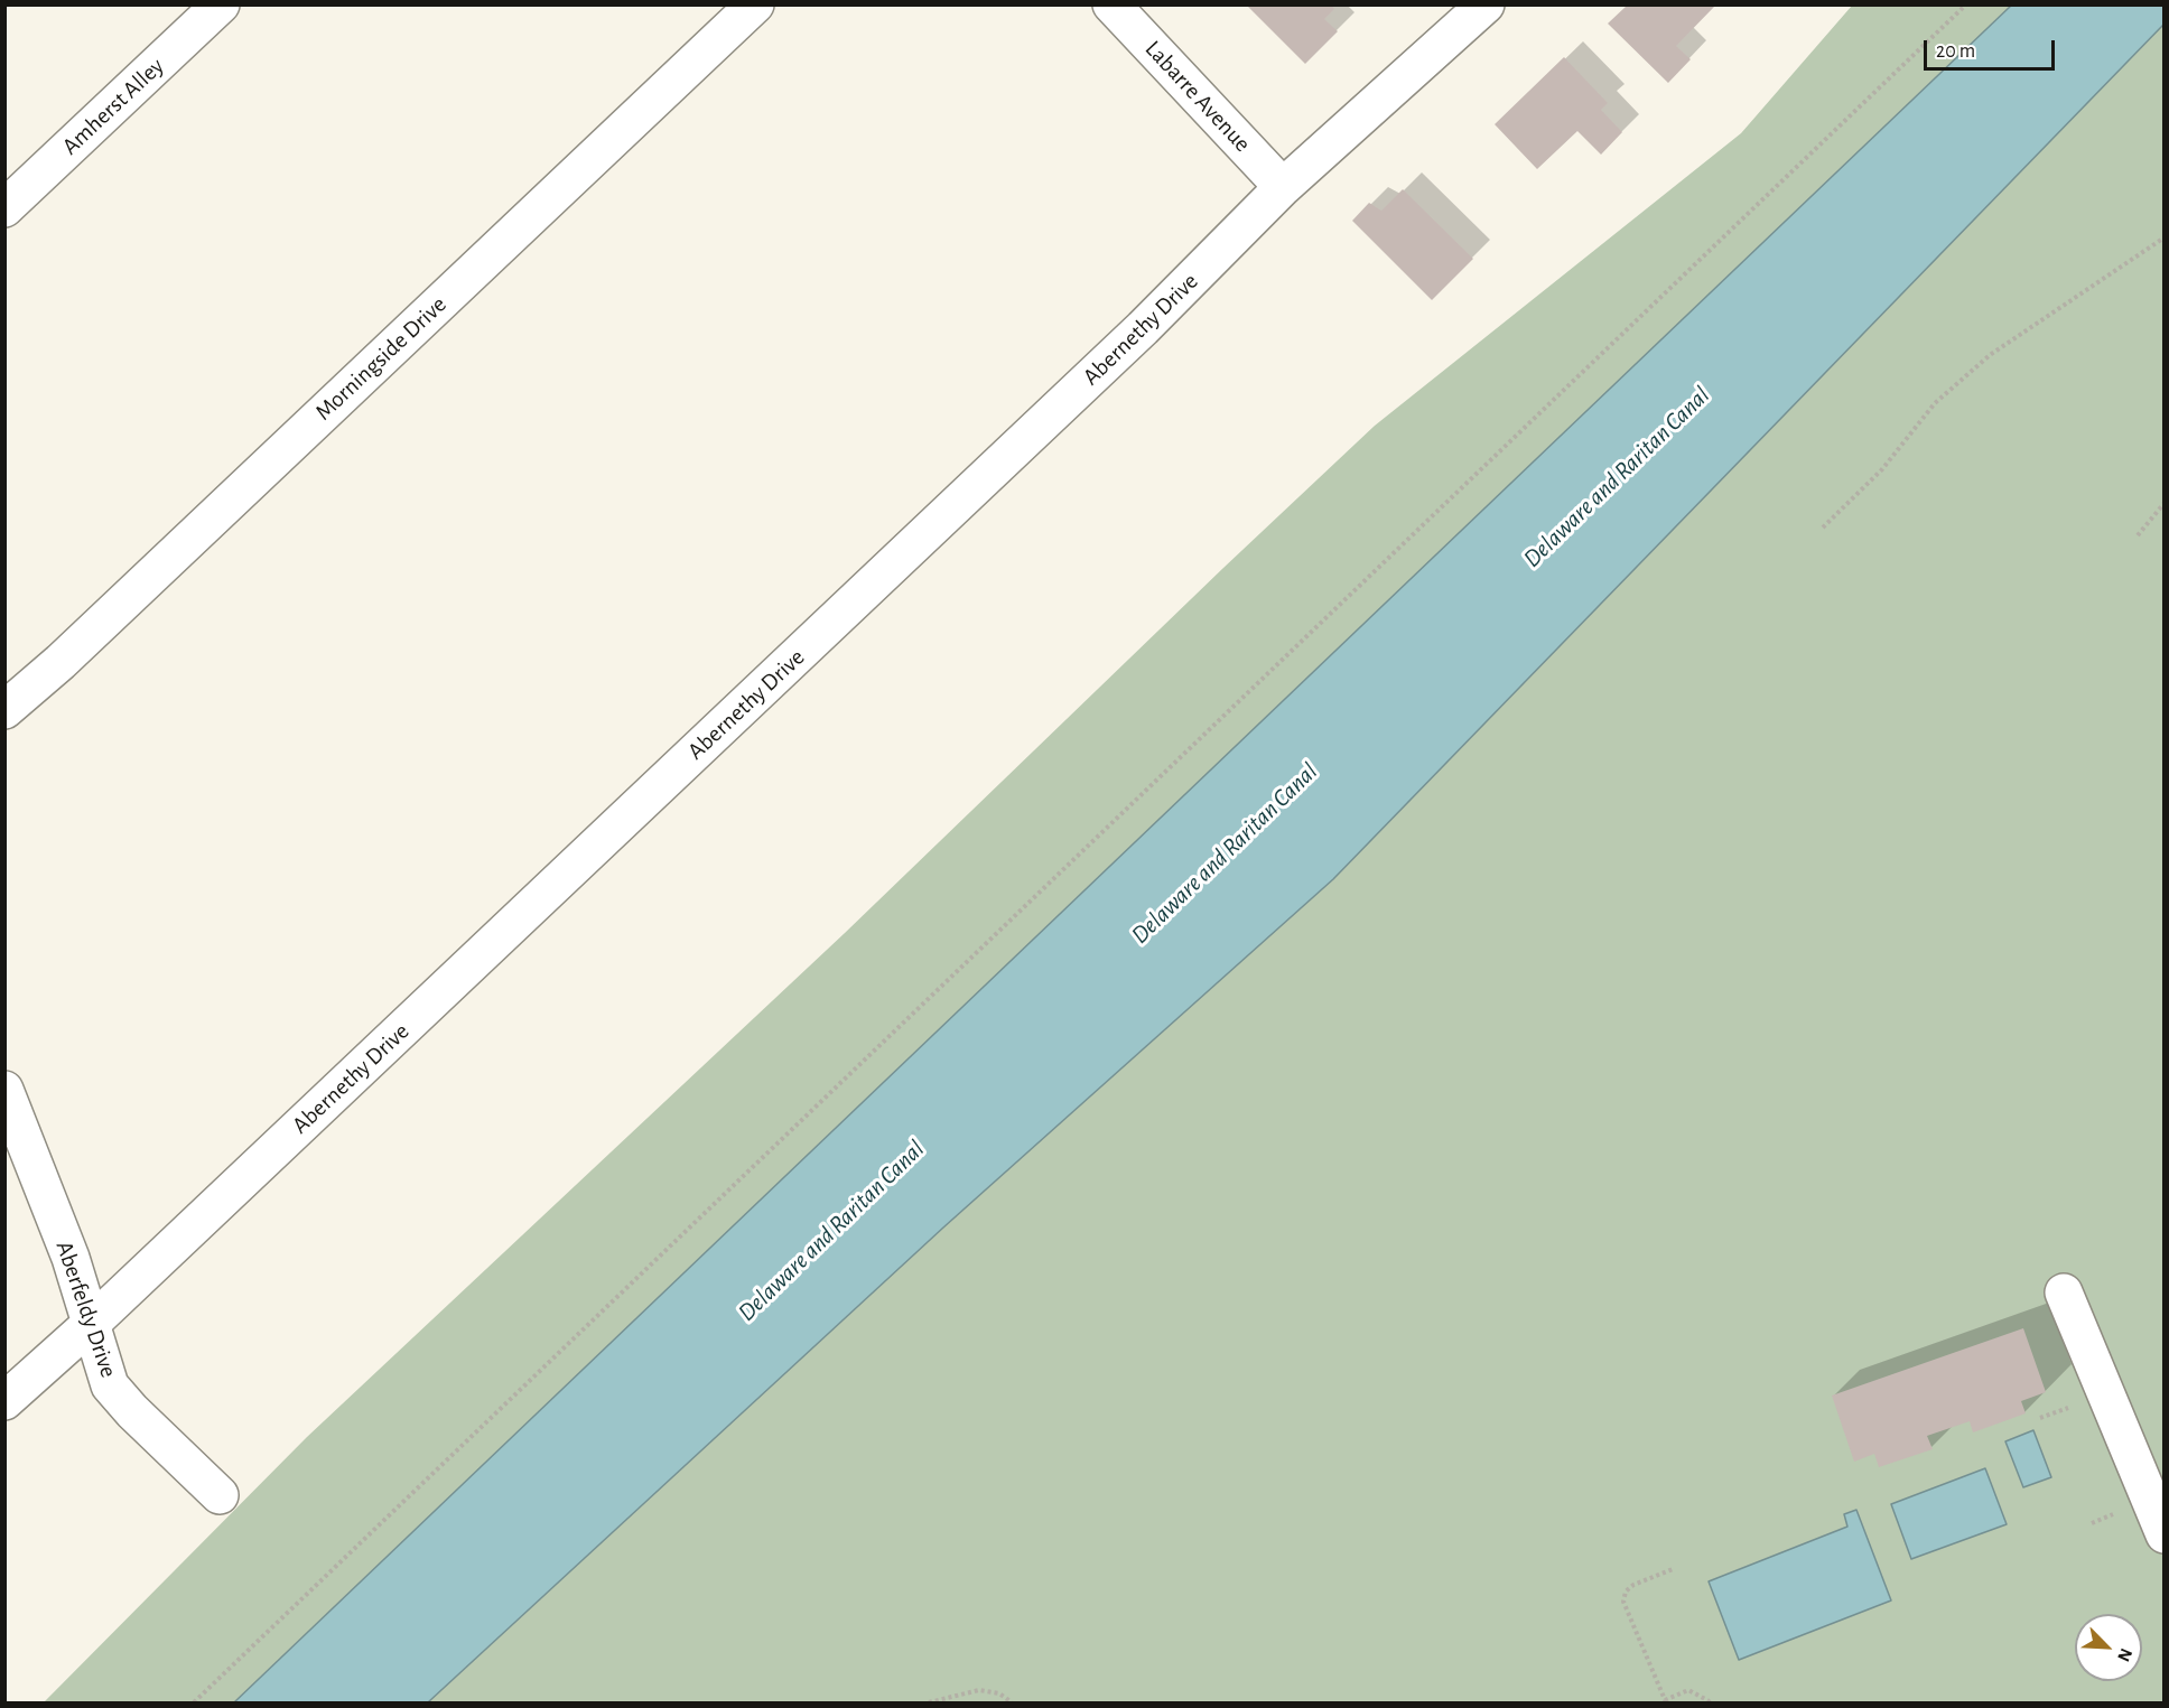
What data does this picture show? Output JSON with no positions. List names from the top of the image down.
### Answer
{
  "streets": {
    "street": [
      "Labarre Avenue",
      "Amherst Alley",
      "Abernethy Drive",
      "Morningside Drive",
      "Aberfeldy Drive"
    ]
  },
  "crossings": [
    ["Labarre Avenue", "Abernethy Drive"],
    ["Abernethy Drive", "Aberfeldy Drive"]
  ],
  "water": ["Delaware and Raritan Canal"],
  "scale_bar": "20 m",
  "north": "bottom right"
}
